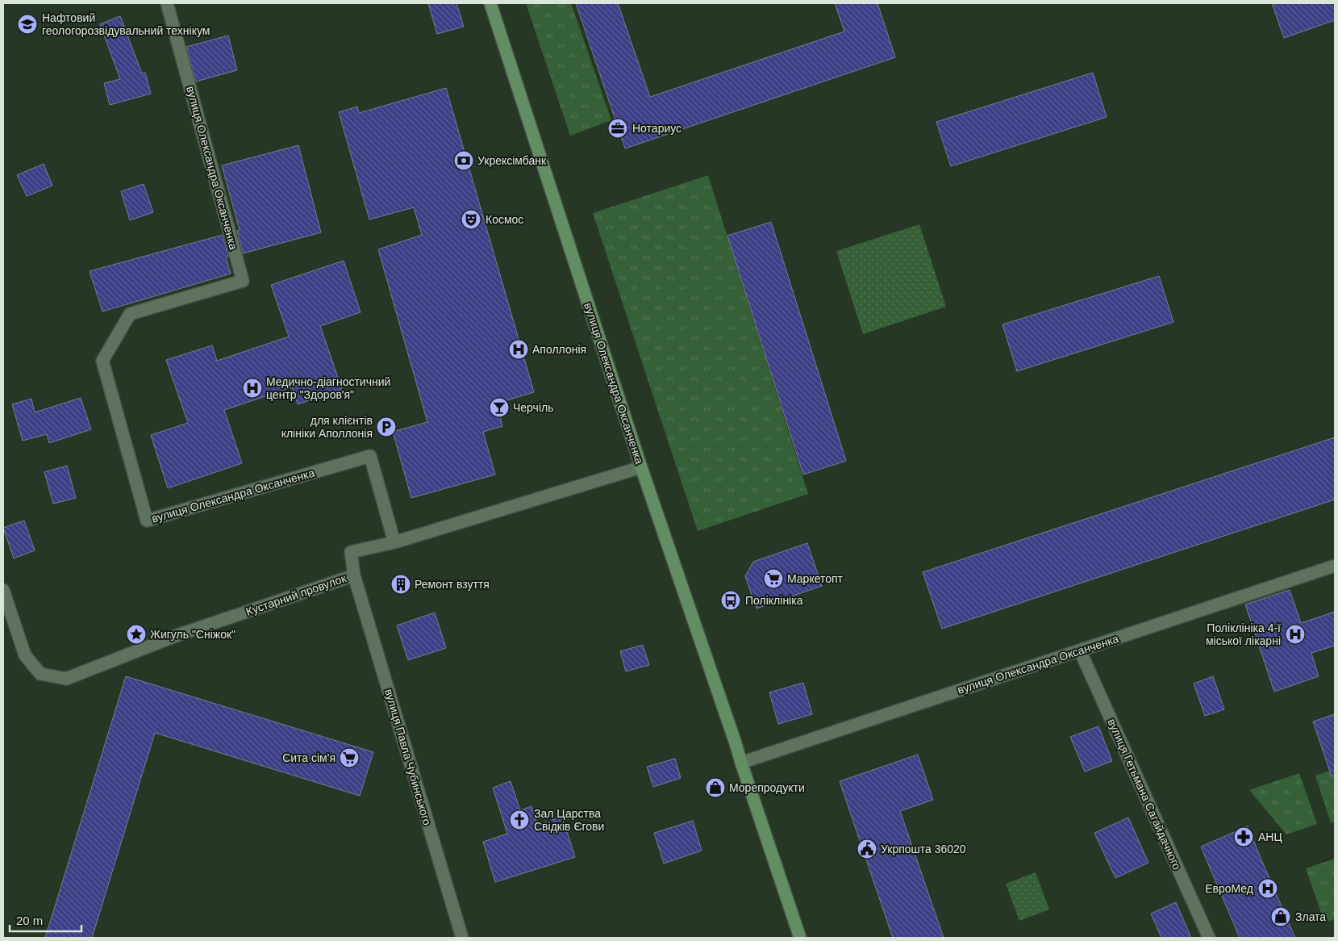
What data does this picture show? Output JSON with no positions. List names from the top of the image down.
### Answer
{
  "streets": {
    "main road": ["вулиця Олександра Оксанченка"],
    "street": ["Кустарний провулок", "вулиця Павла Чубинського", "вулиця Гетьмана Сагайдачного"]
  },
  "crossings": [
    ["вулиця Олександра Оксанченка", "Кустарний провулок"],
    ["вулиця Олександра Оксанченка", "вулиця Гетьмана Сагайдачного"],
    ["Кустарний провулок", "вулиця Павла Чубинського"]
  ],
  "places": {
    "school or university": ["Нафтовий геологорозвідувальний технікум"],
    "office": ["Нотариус"],
    "bank": ["Укрексімбанк"],
    "theatre": ["Космос"],
    "hospital": [
      "Аполлонія",
      "Медично-діагностичний центр \"Здоров'я\"",
      "Поліклініка 4-ї міської лікарні",
      "ЕвроМед"
    ],
    "bar": ["Черчіль"],
    "parking": ["для клієнтів клініки Аполлонія"],
    "supermarket": ["Маркетопт", "Сита сім'я"],
    "building": ["Ремонт взуття"],
    "bus stop": ["Поліклініка"],
    "place": ["Жигуль \"Сніжок\""],
    "shop": ["Морепродукти", "Злата"],
    "church": ["Зал Царства Cвідків Єгови"],
    "pharmacy": ["АНЦ"],
    "public building": ["Укрпошта 36020"]
  },
  "scale_bar": "20 m"
}
